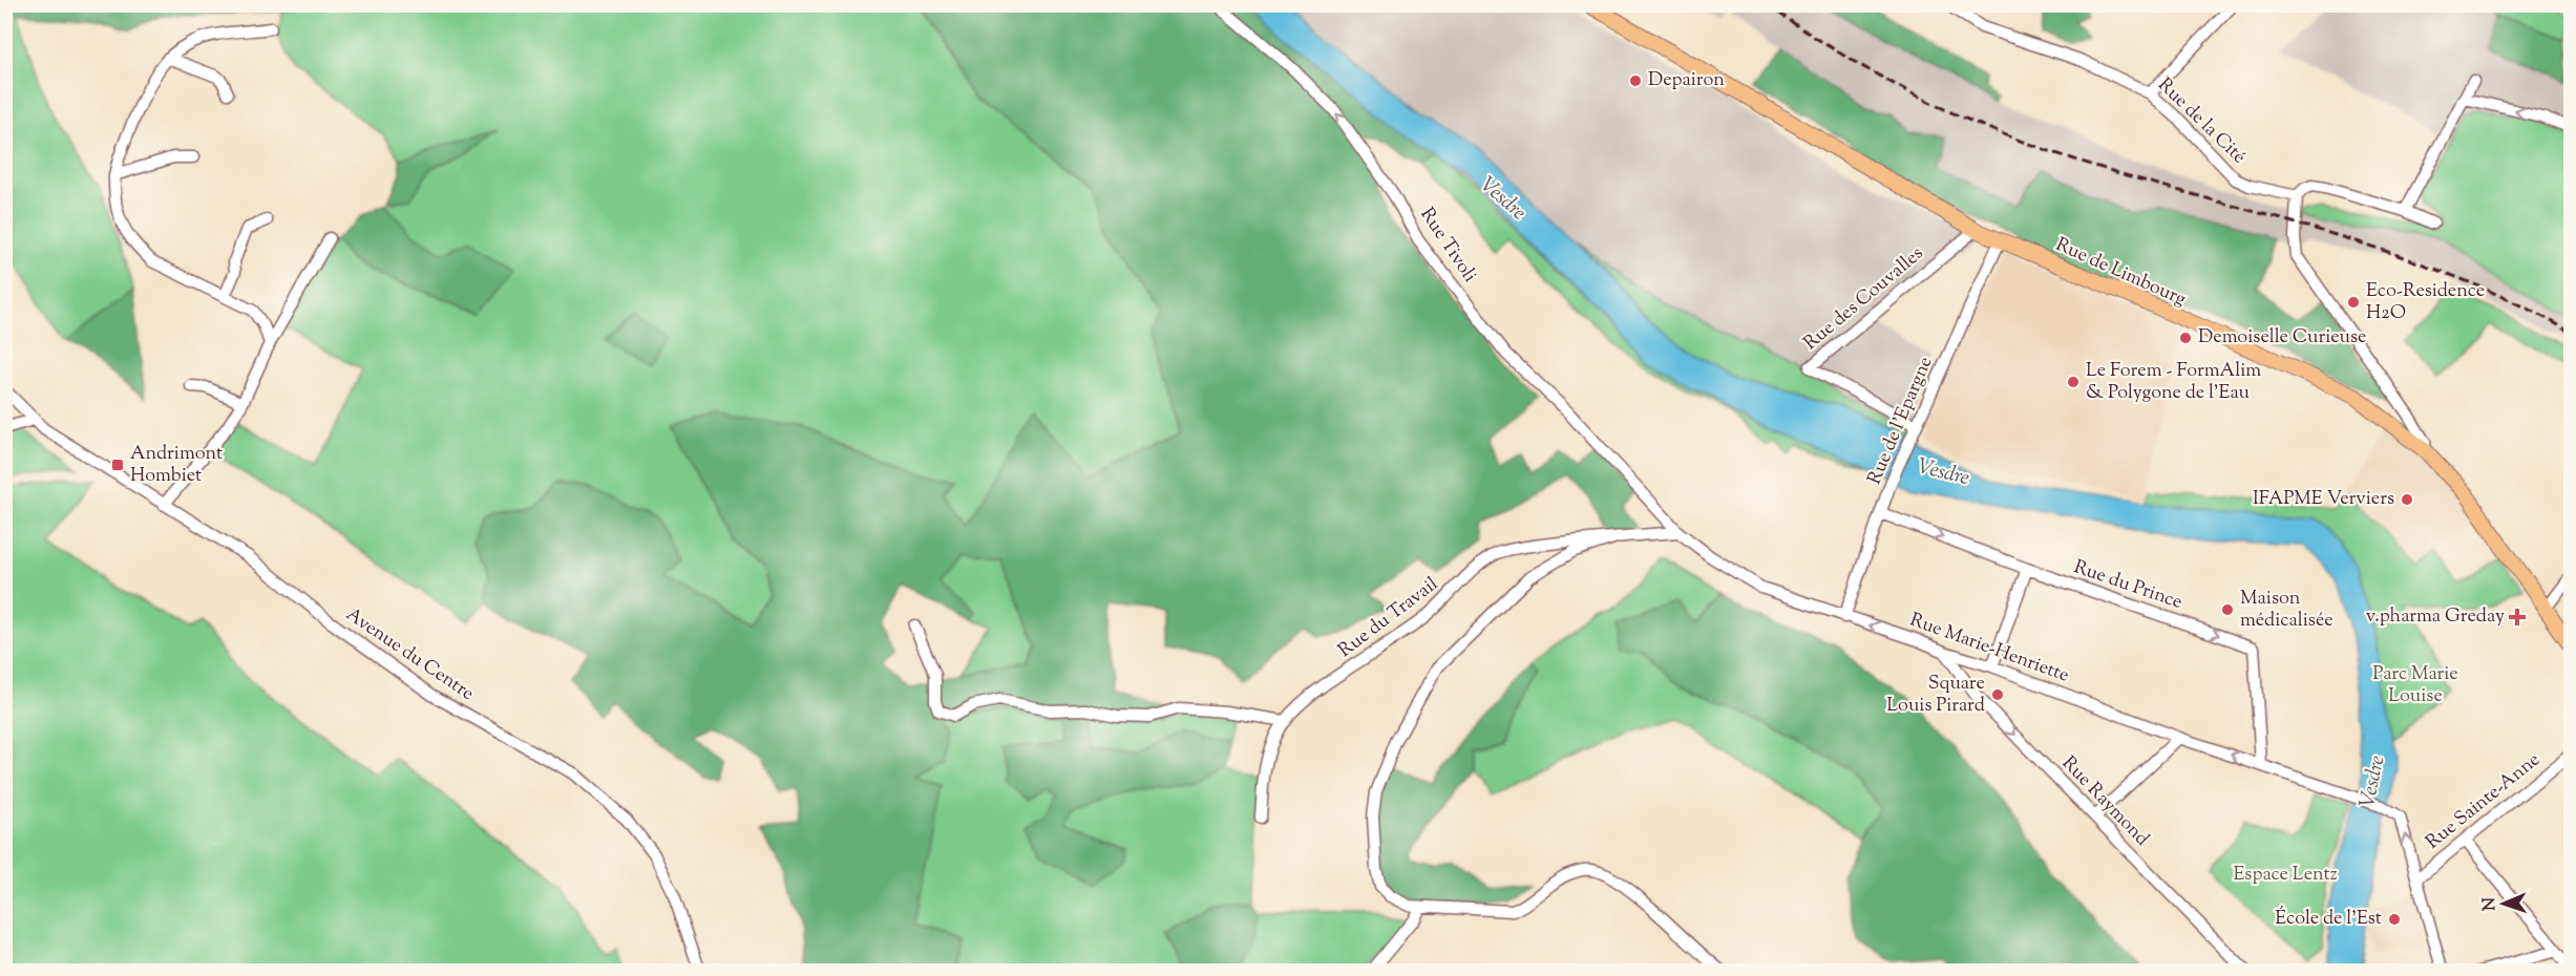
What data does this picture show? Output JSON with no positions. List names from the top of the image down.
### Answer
{
  "streets": {
    "main road": ["Rue de Limbourg"],
    "street": [
      "Rue de la Cité",
      "Rue Tivoli",
      "Rue des Couvalles",
      "Rue de l'Epargne",
      "Rue du Prince",
      "Rue du Travail",
      "Rue Marie-Henriette",
      "Avenue du Centre",
      "Rue Raymond",
      "Rue Sainte-Anne"
    ]
  },
  "crossings": [
    ["Rue Tivoli", "Rue Marie-Henriette"],
    ["Rue de Limbourg", "Rue des Couvalles"],
    ["Rue de Limbourg", "Rue de l'Epargne"],
    ["Rue des Couvalles", "Rue de l'Epargne"],
    ["Rue de l'Epargne", "Rue du Prince"],
    ["Rue de l'Epargne", "Rue Marie-Henriette"],
    ["Rue du Prince", "Rue Marie-Henriette"],
    ["Rue Marie-Henriette", "Rue Raymond"],
    ["Rue Marie-Henriette", "Rue Sainte-Anne"]
  ],
  "one_way": [
    "Rue Tivoli",
    "Rue du Prince",
    "Rue Marie-Henriette",
    "Rue Raymond"
  ],
  "water": ["Vesdre"],
  "parks": ["Parc Marie Louise", "Espace Lentz"],
  "places": {
    "other": [
      "Depairon",
      "Eco-Residence H2O",
      "Demoiselle Curieuse",
      "Le Forem - FormAlim & Polygone de l'Eau",
      "IFAPME Verviers",
      "Maison médicalisée",
      "Square Louis Pirard",
      "École de l'Est"
    ],
    "transit": ["Andrimont Hombiet"],
    "health": ["v.pharma Greday"]
  },
  "north": "left"
}
